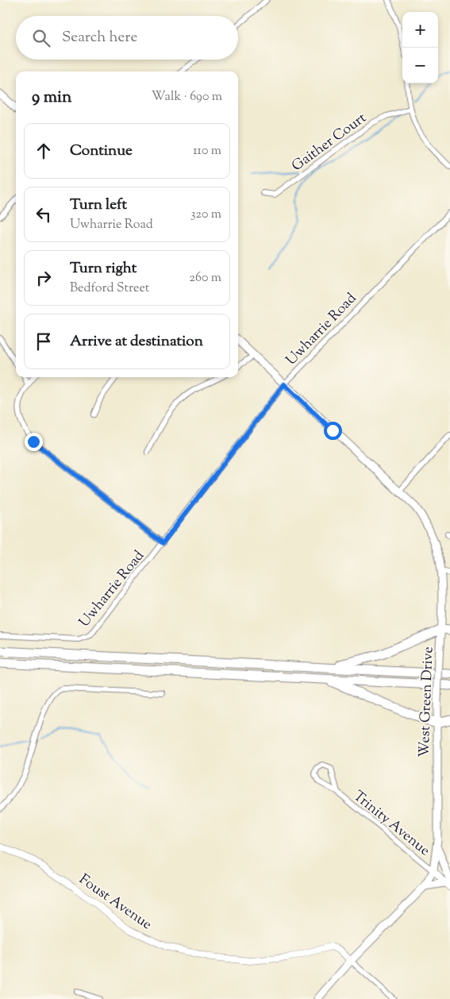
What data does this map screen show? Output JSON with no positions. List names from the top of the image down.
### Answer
{
  "streets": {
    "main road": ["West Green Drive"],
    "street": [
      "Gaither Court",
      "Uwharrie Road",
      "Trinity Avenue",
      "Foust Avenue"
    ]
  },
  "crossings": [
    ["Uwharrie Road", "West Green Drive"],
    ["West Green Drive", "Trinity Avenue"],
    ["West Green Drive", "Foust Avenue"]
  ],
  "page": {
    "map_buttons": ["+", "−"],
    "search": "Search here",
    "heading": ["9 min", "Walk · 690 m"],
    "list": [
      ["Continue", "110 m"],
      ["Turn left", "Uwharrie Road", "320 m"],
      ["Turn right", "Bedford Street", "260 m"],
      "Arrive at destination"
    ]
  }
}
